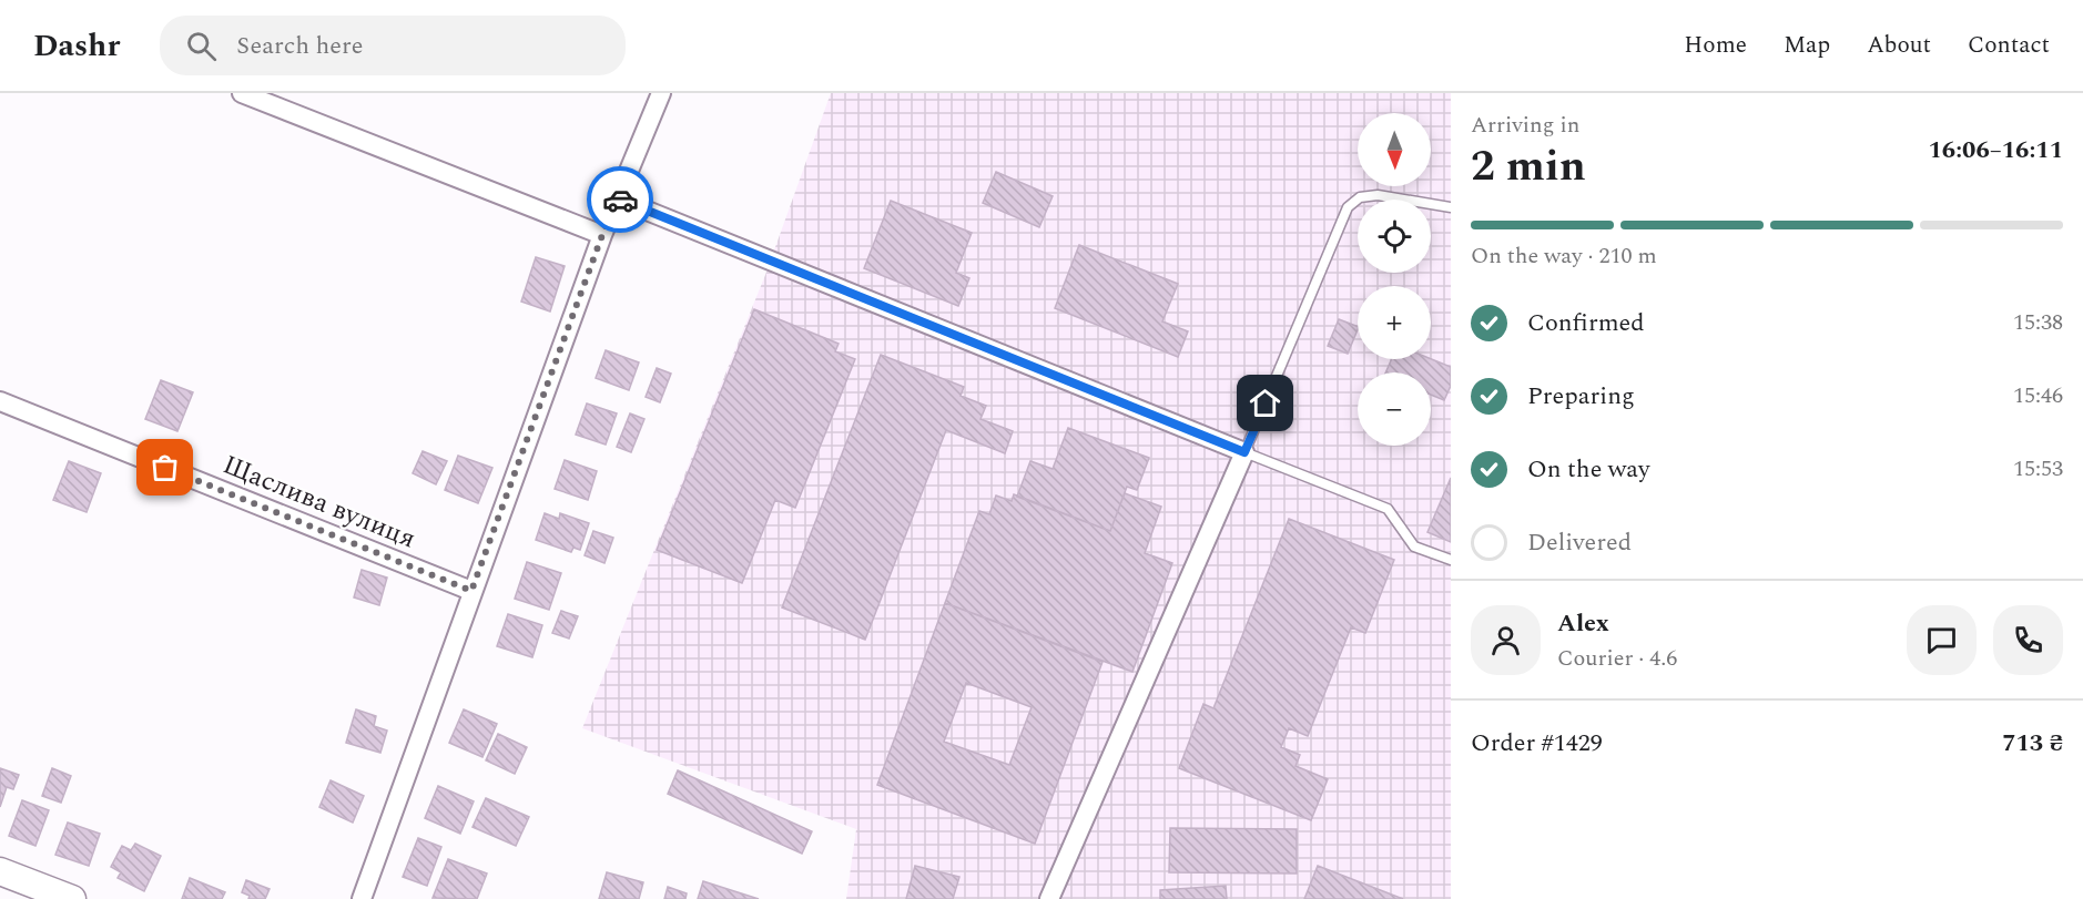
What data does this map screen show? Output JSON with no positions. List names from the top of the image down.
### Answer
{
  "streets": {
    "street": ["Щаслива вулиця"]
  },
  "north": "bottom",
  "page": {
    "header": "Dashr",
    "search": "Search here",
    "nav": [
      "Home",
      "Map",
      "About",
      "Contact"
    ],
    "heading": ["2 min", "Arriving in", "16:06–16:11"],
    "panel": [
      "Alex",
      "Courier · 4.6",
      "Order #1429",
      "713 ₴"
    ],
    "map_buttons": ["+", "−"],
    "bar": "On the way · 210 m",
    "list": [
      ["Confirmed", "15:38"],
      ["Preparing", "15:46"],
      ["On the way", "15:53"],
      "Delivered"
    ]
  }
}
